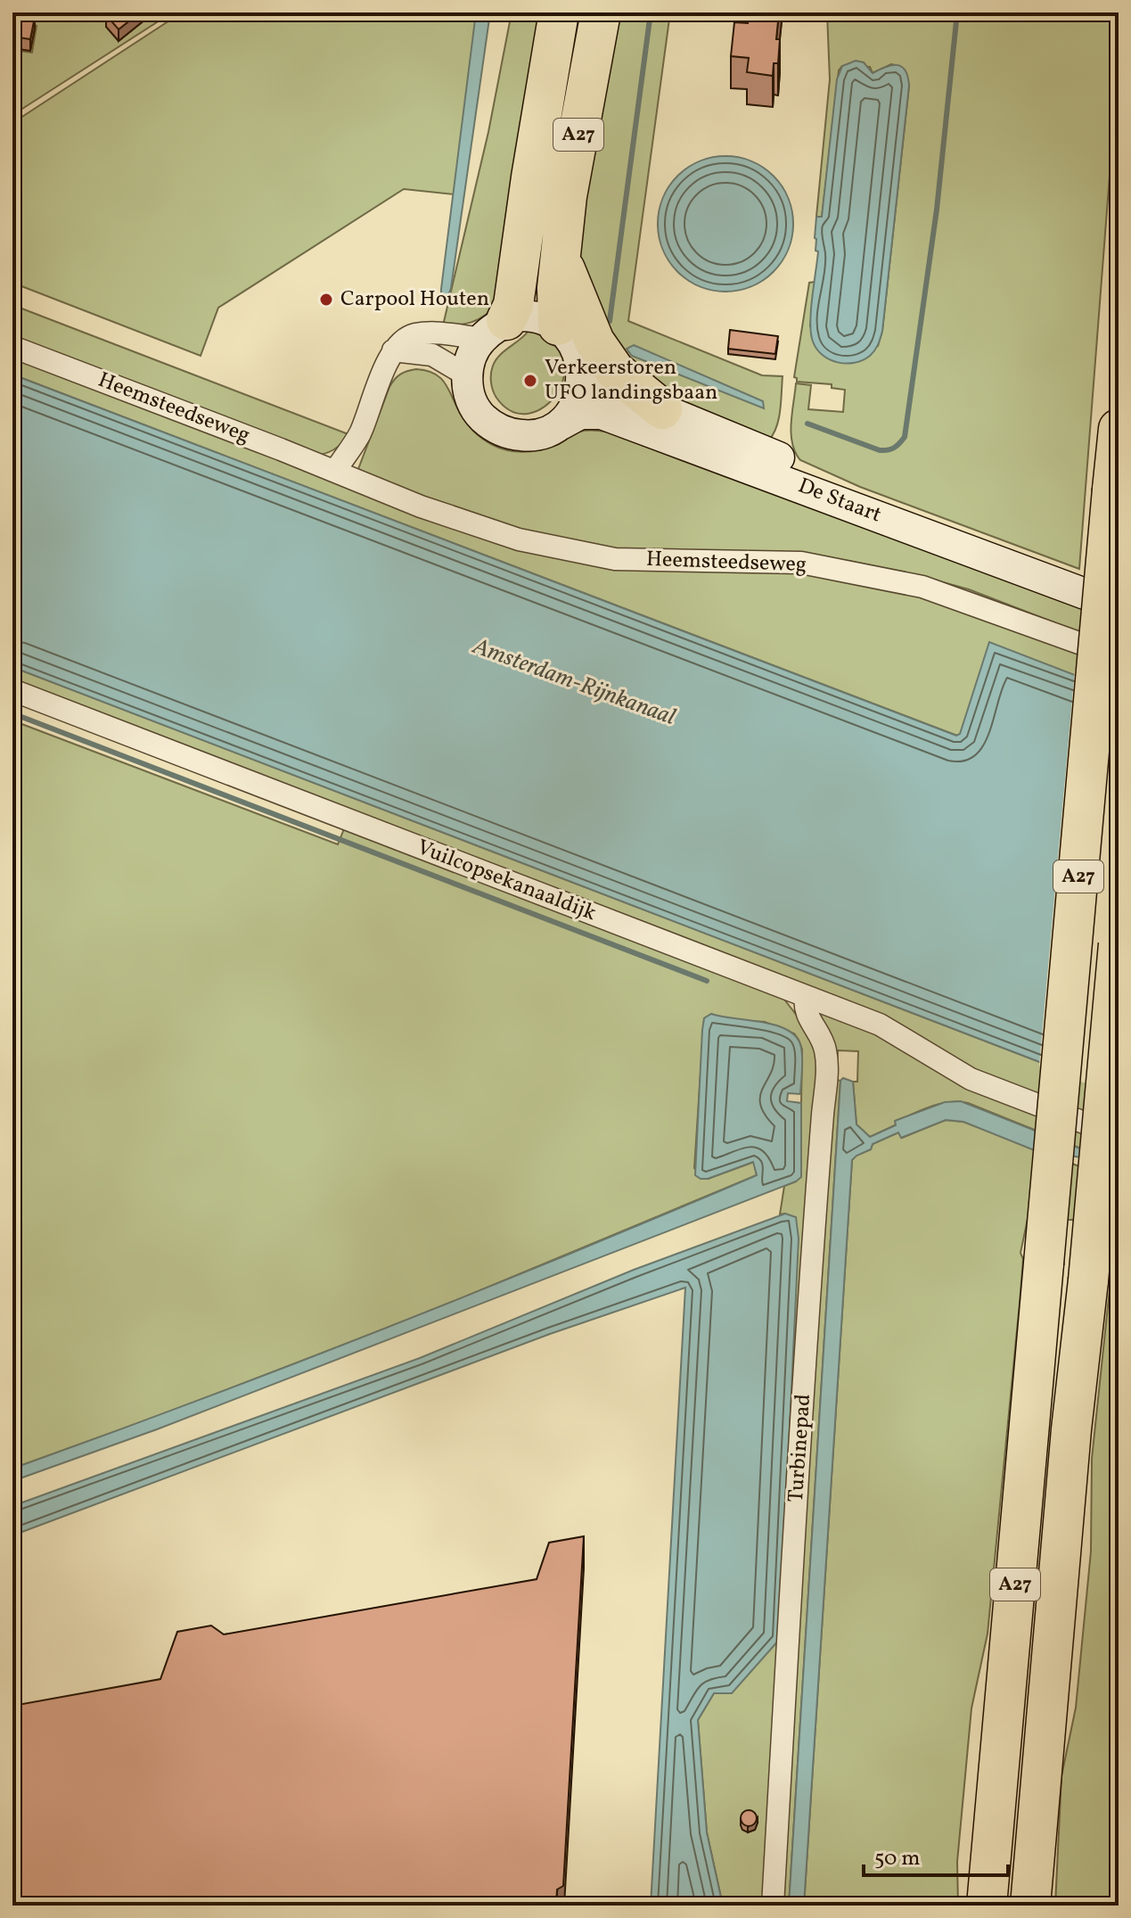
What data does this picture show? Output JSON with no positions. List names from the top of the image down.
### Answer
{
  "streets": {
    "highway": ["A27"],
    "main road": ["De Staart"],
    "street": ["Heemsteedseweg", "Vuilcopsekanaaldijk", "Turbinepad"]
  },
  "crossings": [
    ["A27", "De Staart"],
    ["Vuilcopsekanaaldijk", "Turbinepad"]
  ],
  "water": ["Amsterdam-Rijnkanaal"],
  "places": ["Carpool Houten", "Verkeerstoren UFO landingsbaan"],
  "scale_bar": "50 m"
}
